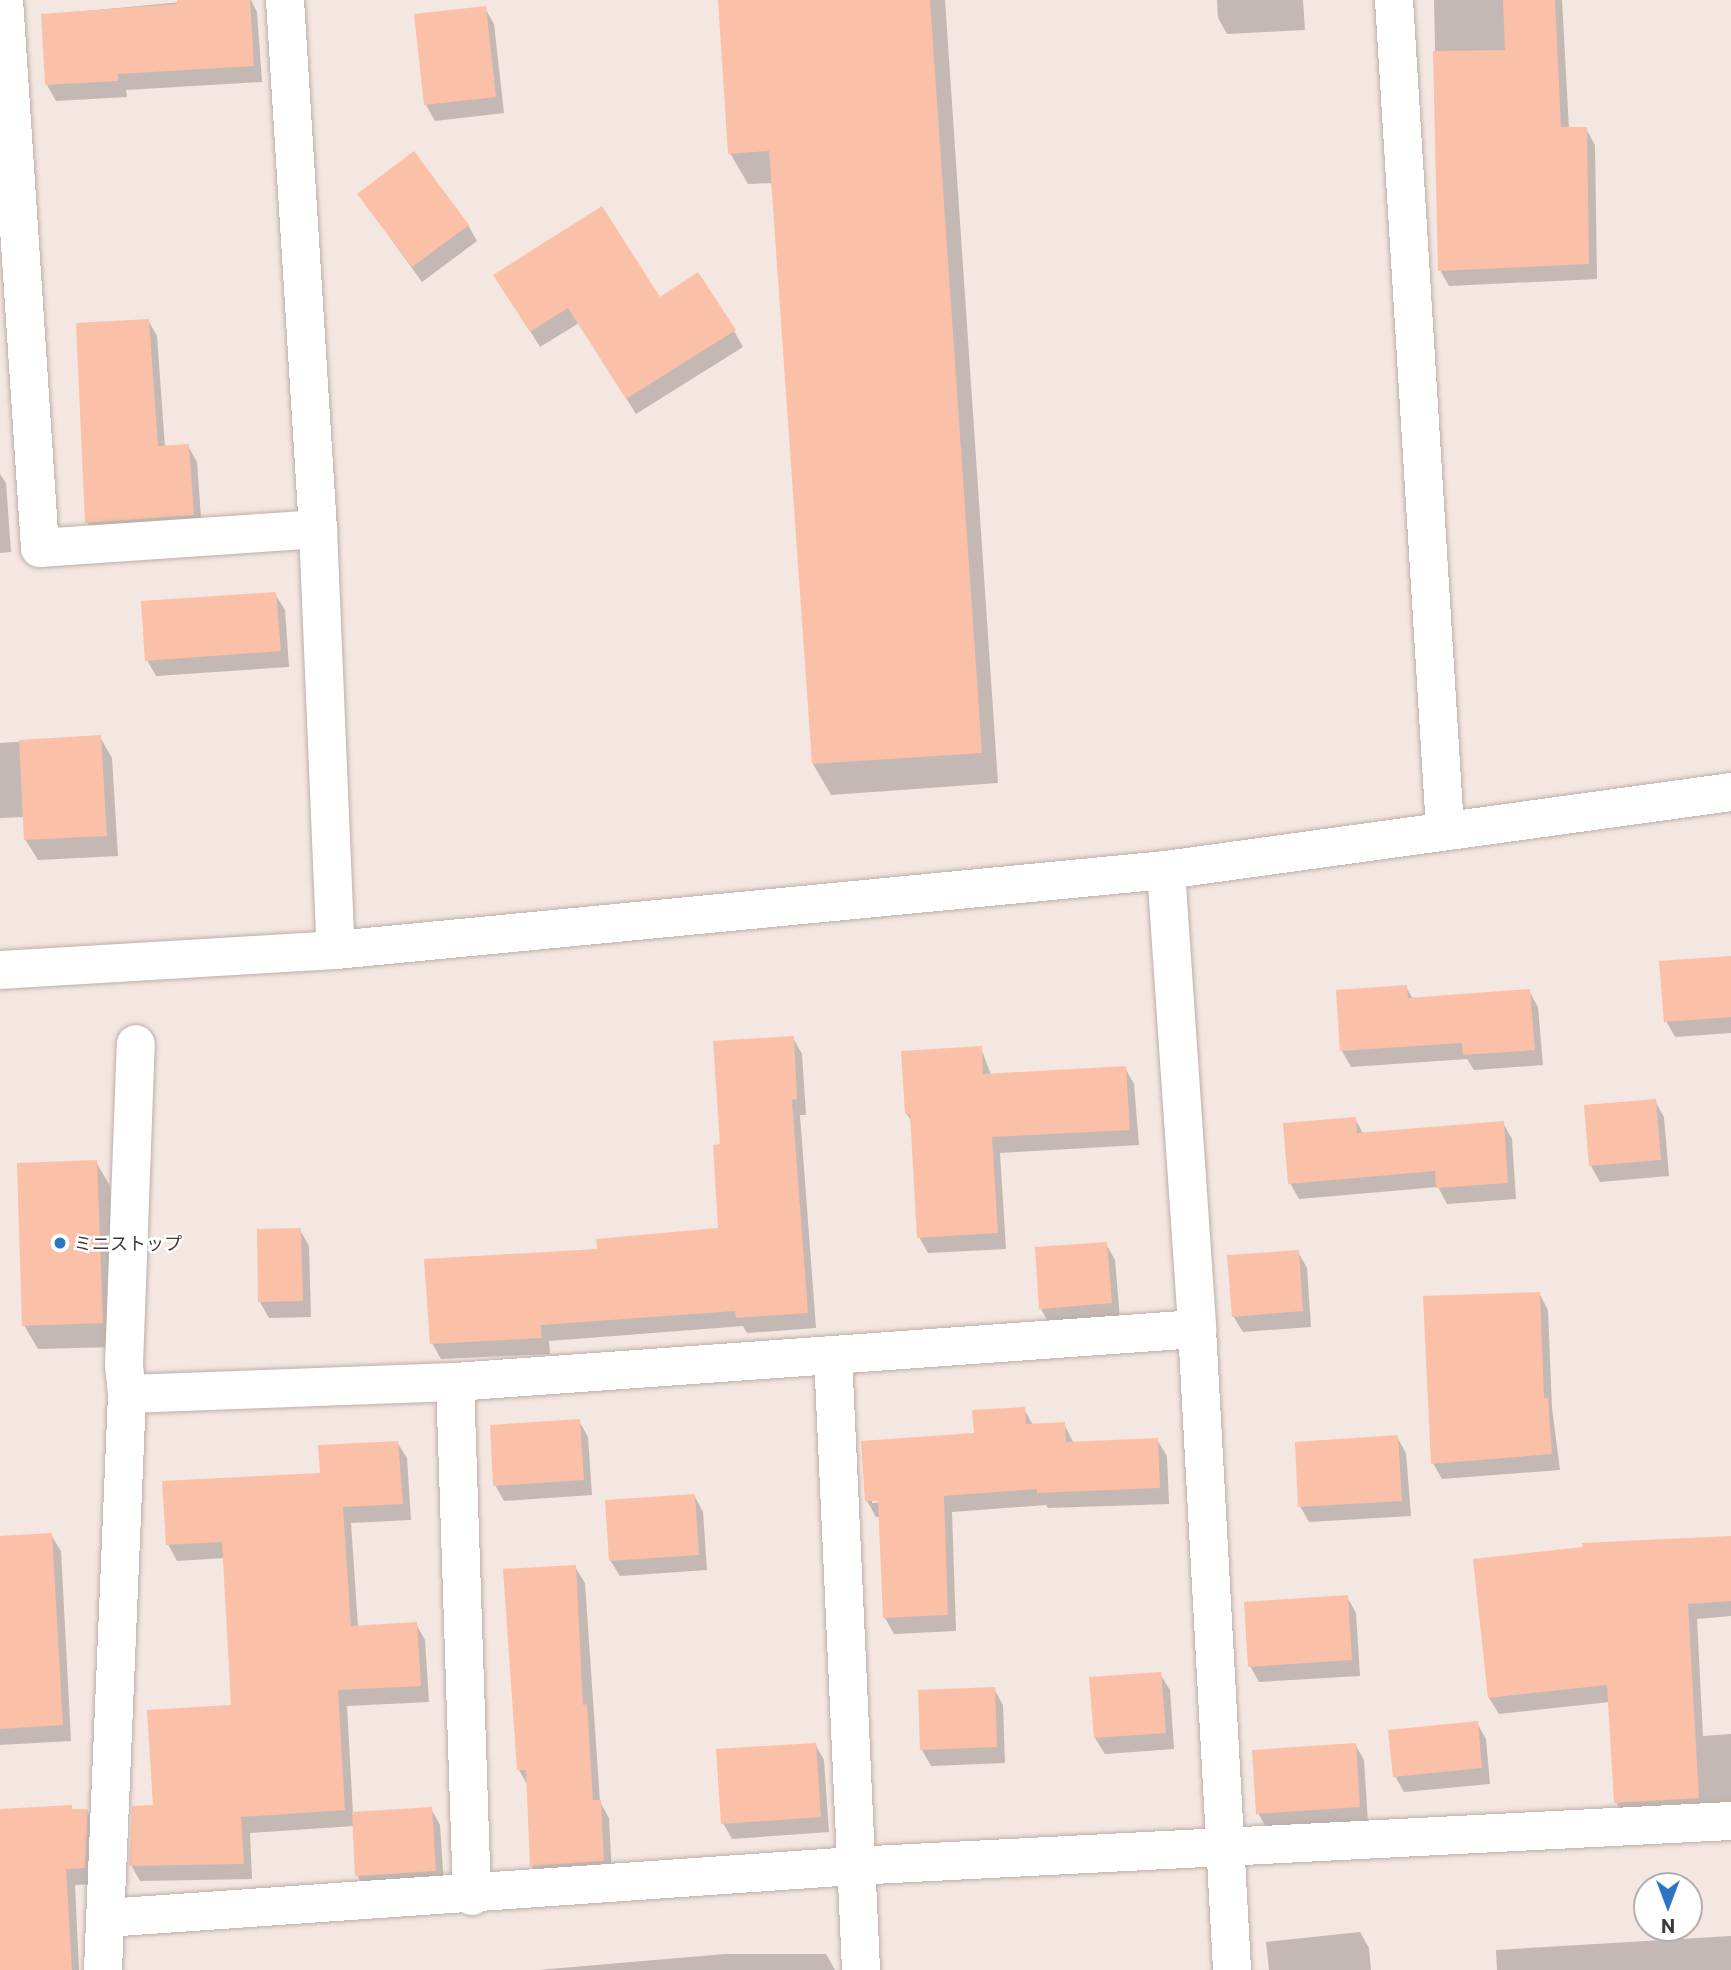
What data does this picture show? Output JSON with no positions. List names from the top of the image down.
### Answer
{
  "places": ["ミニストップ"],
  "north": "bottom"
}
